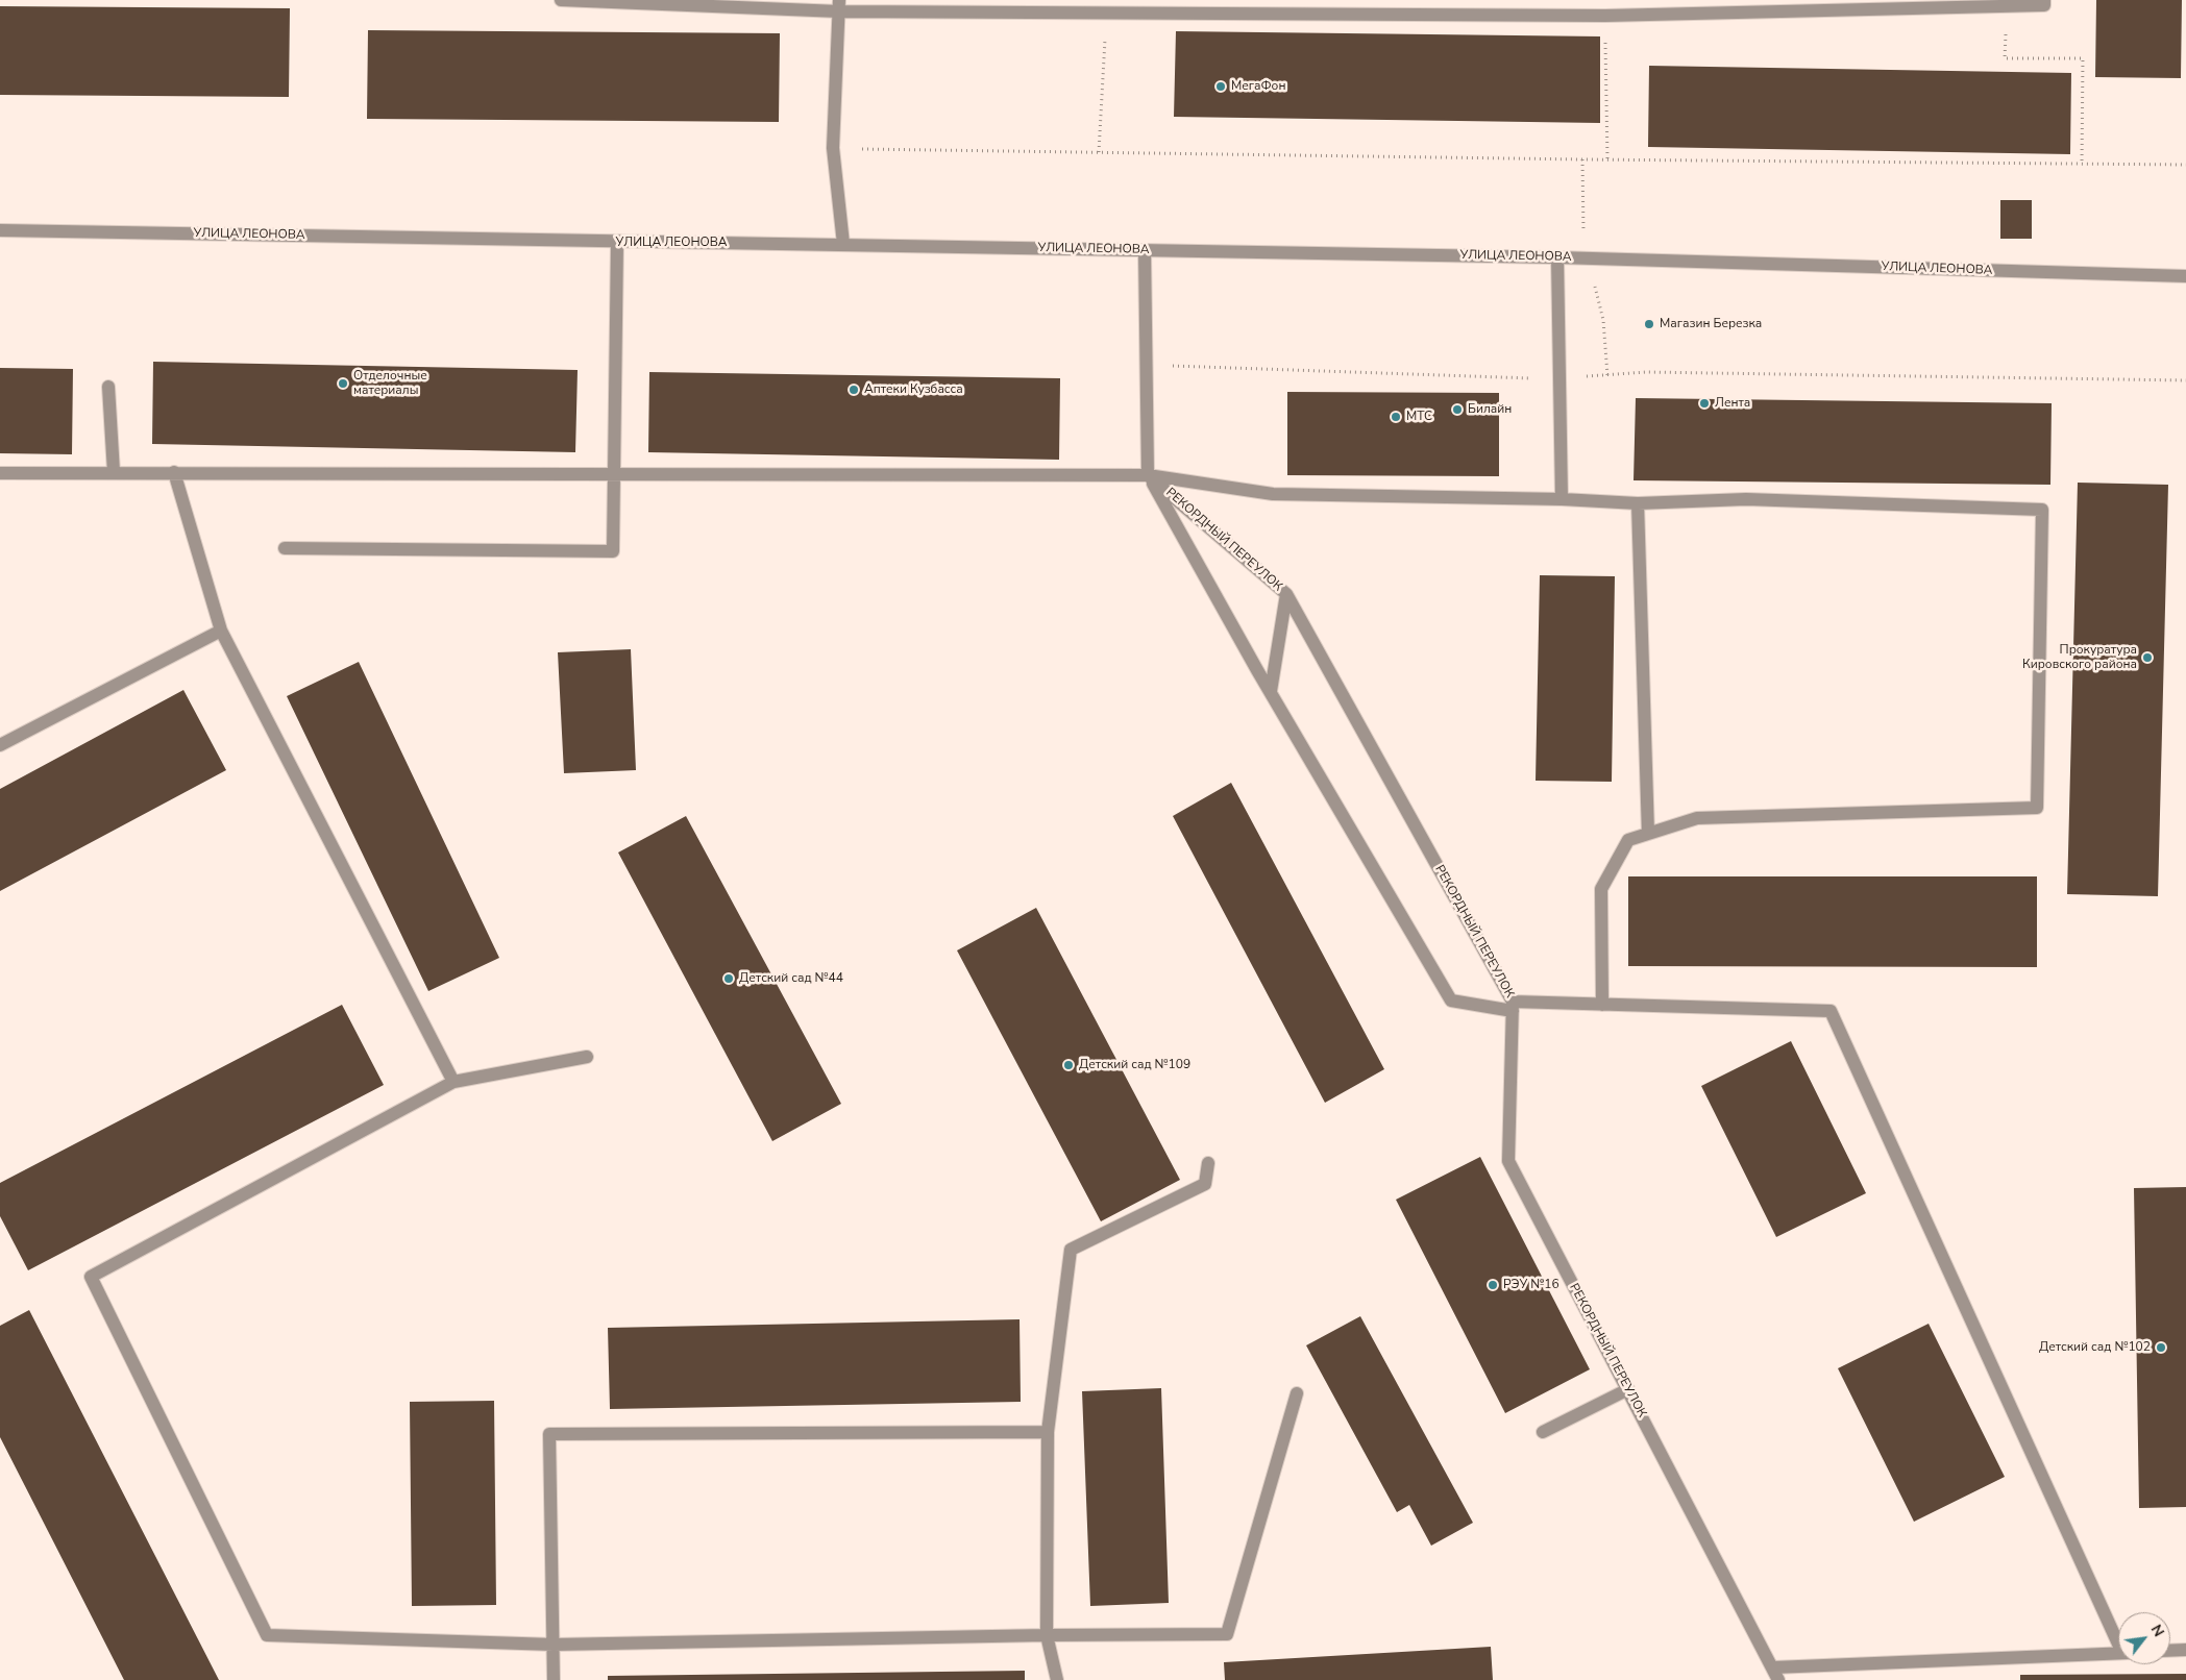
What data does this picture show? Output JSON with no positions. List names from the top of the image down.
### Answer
{
  "streets": {
    "street": ["УЛИЦА ЛЕОНОВА", "РЕКОРДНЫЙ ПЕРЕУЛОК"]
  },
  "places": [
    "МегаФон",
    "Магазин Березка",
    "Отделочные материалы",
    "Аптеки Кузбасса",
    "Лента",
    "Билайн",
    "МТС",
    "Прокуратура Кировского района",
    "Детский сад №44",
    "Детский сад №109",
    "РЭУ №16",
    "Детский сад №102"
  ],
  "north": "top right"
}
